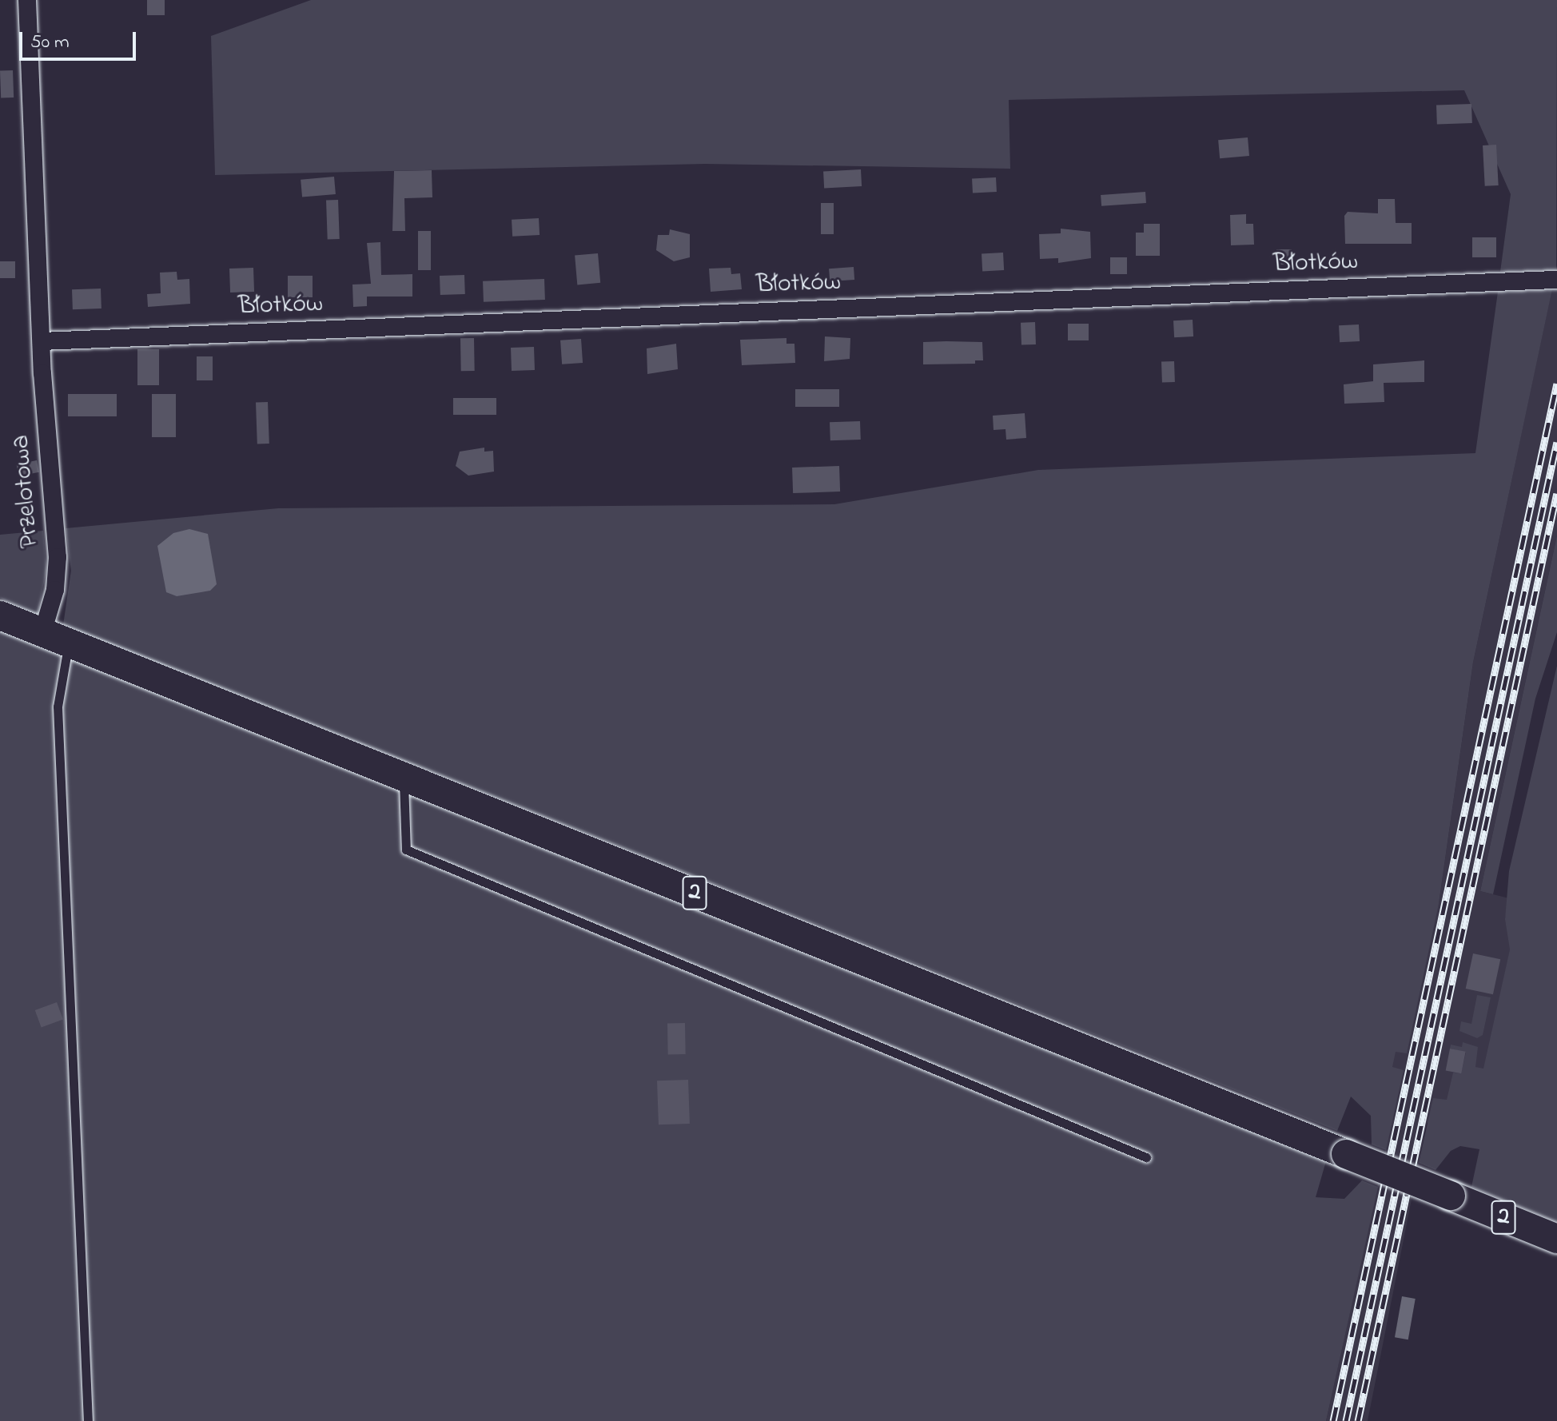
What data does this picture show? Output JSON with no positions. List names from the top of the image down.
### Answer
{
  "streets": {
    "highway": ["2"],
    "street": ["Błotków", "Przelotowa"]
  },
  "crossings": [
    ["Błotków", "Przelotowa"],
    ["Przelotowa", "2"]
  ],
  "scale_bar": "50 m"
}
